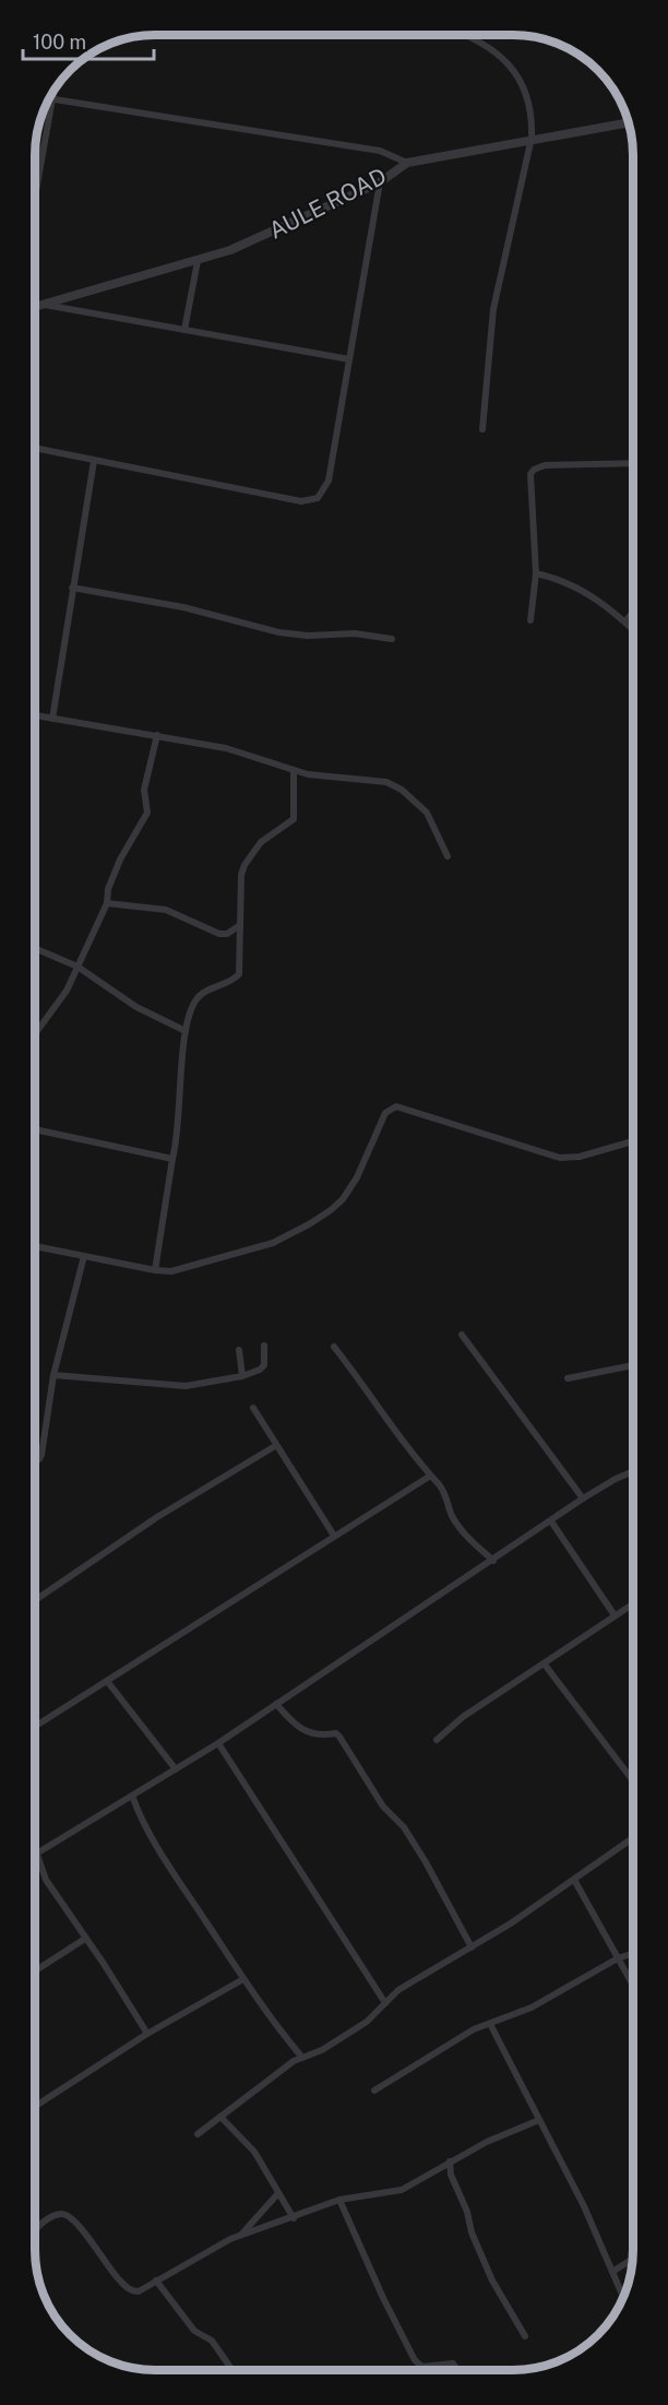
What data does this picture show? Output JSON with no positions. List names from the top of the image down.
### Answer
{
  "streets": {
    "street": ["AULE ROAD"]
  },
  "scale_bar": "100 m"
}
